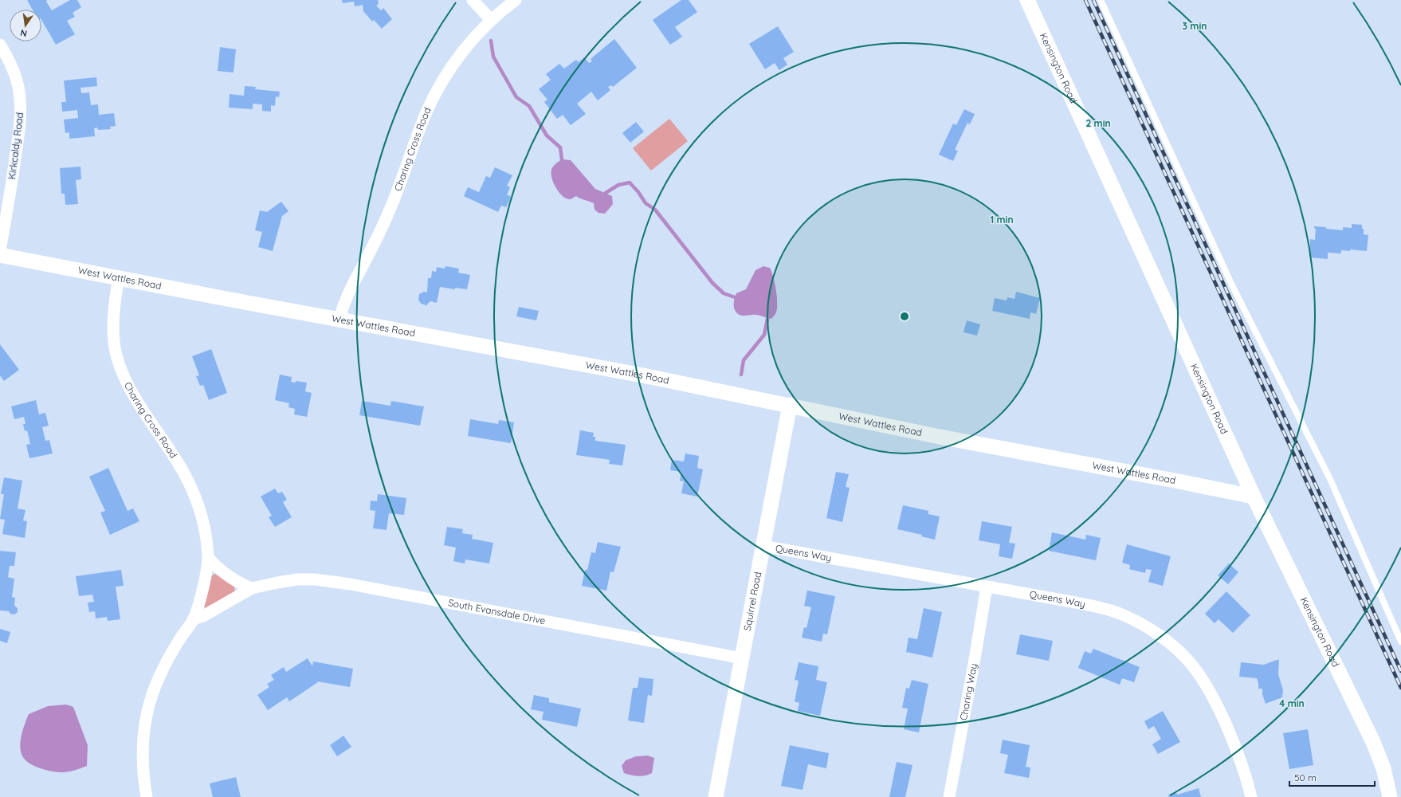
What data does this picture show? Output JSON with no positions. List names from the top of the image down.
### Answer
{
  "streets": {
    "street": [
      "Kensington Road",
      "Kirkcaldy Road",
      "Charing Cross Road",
      "West Wattles Road",
      "Queens Way",
      "Squirrel Road",
      "South Evansdale Drive",
      "Charing Way"
    ]
  },
  "crossings": [
    ["Kensington Road", "West Wattles Road"],
    ["Charing Cross Road", "West Wattles Road"],
    ["West Wattles Road", "Squirrel Road"],
    ["Queens Way", "Squirrel Road"],
    ["Queens Way", "Charing Way"],
    ["Squirrel Road", "South Evansdale Drive"]
  ],
  "scale_bar": "50 m",
  "north": "bottom",
  "rings": [
    "3 min",
    "2 min",
    "1 min",
    "4 min"
  ]
}
